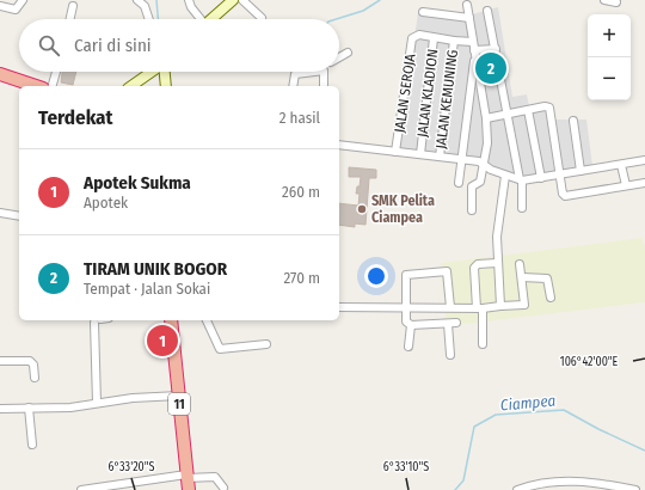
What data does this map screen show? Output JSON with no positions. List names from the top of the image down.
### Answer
{
  "streets": {
    "highway": ["11"],
    "street": ["JALAN SEROJA", "JALAN KLADION", "JALAN KEMUNING"]
  },
  "crossings": [
    ["JALAN SEROJA", "JALAN KLADION"]
  ],
  "water": ["Ciampea"],
  "places": ["SMK Pelita Ciampea"],
  "page": {
    "map_buttons": ["+", "−"],
    "search": "Cari di sini",
    "pins": ["2", "1"],
    "heading": ["Terdekat", "2 hasil"],
    "list": [
      {
        "mark": "1",
        "name": "Apotek Sukma",
        "note": "Apotek",
        "value": "260 m"
      },
      {
        "mark": "2",
        "name": "TIRAM UNIK BOGOR",
        "note": "Tempat · Jalan Sokai",
        "value": "270 m"
      }
    ]
  },
  "coordinates": ["106°42'00\"E", "6°33'20\"S", "6°33'10\"S"]
}
